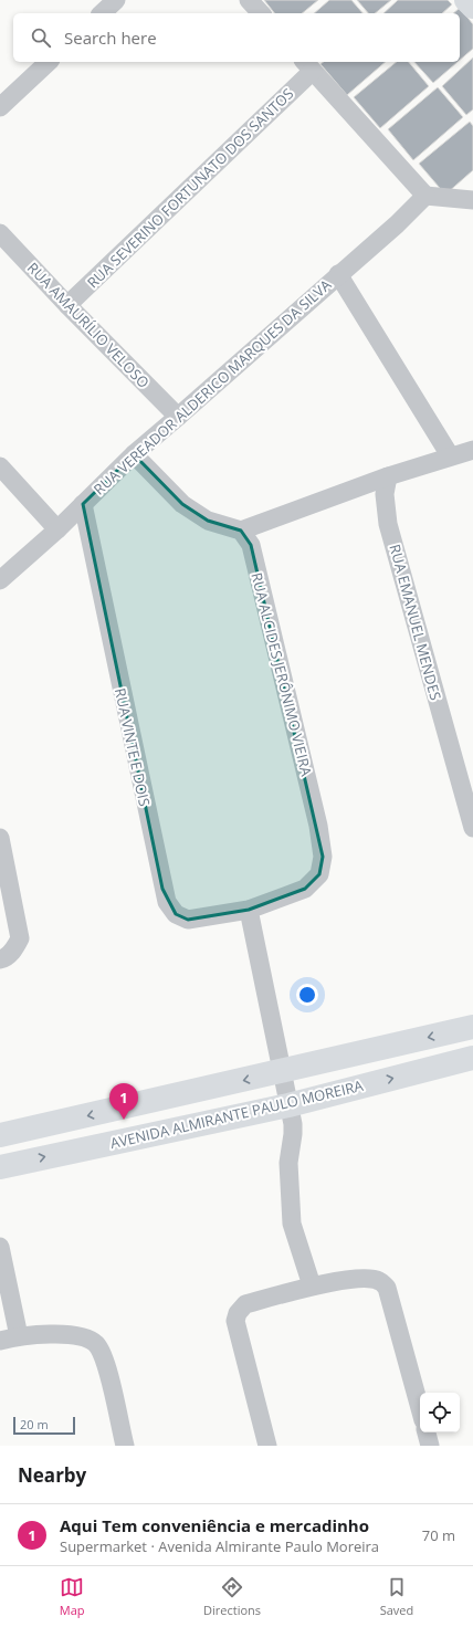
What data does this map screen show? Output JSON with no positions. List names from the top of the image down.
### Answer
{
  "streets": {
    "main road": ["AVENIDA ALMIRANTE PAULO MOREIRA"],
    "street": [
      "RUA SEVERINO FORTUNATO DOS SANTOS",
      "RUA AMAURÍLIO VELOSO",
      "RUA VEREADOR ALDERICO MARQUES DA SILVA",
      "RUA EMANUEL MENDES",
      "RUA ALCIDES JERÔNIMO VIEIRA",
      "RUA VINTE E DOIS"
    ]
  },
  "crossings": [
    ["RUA SEVERINO FORTUNATO DOS SANTOS", "RUA AMAURÍLIO VELOSO"],
    ["RUA AMAURÍLIO VELOSO", "RUA VEREADOR ALDERICO MARQUES DA SILVA"],
    ["RUA VEREADOR ALDERICO MARQUES DA SILVA", "RUA VINTE E DOIS"],
    ["RUA ALCIDES JERÔNIMO VIEIRA", "RUA VINTE E DOIS"]
  ],
  "scale_bar": "20 m",
  "page": {
    "search": "Search here",
    "pins": "1",
    "scale": "20 m",
    "heading": "Nearby",
    "list": [
      {
        "mark": "1",
        "name": "Aqui Tem conveniência e mercadinho",
        "note": "Supermarket · Avenida Almirante Paulo Moreira",
        "value": "70 m"
      }
    ],
    "nav": ["Map", "Directions", "Saved"]
  }
}
